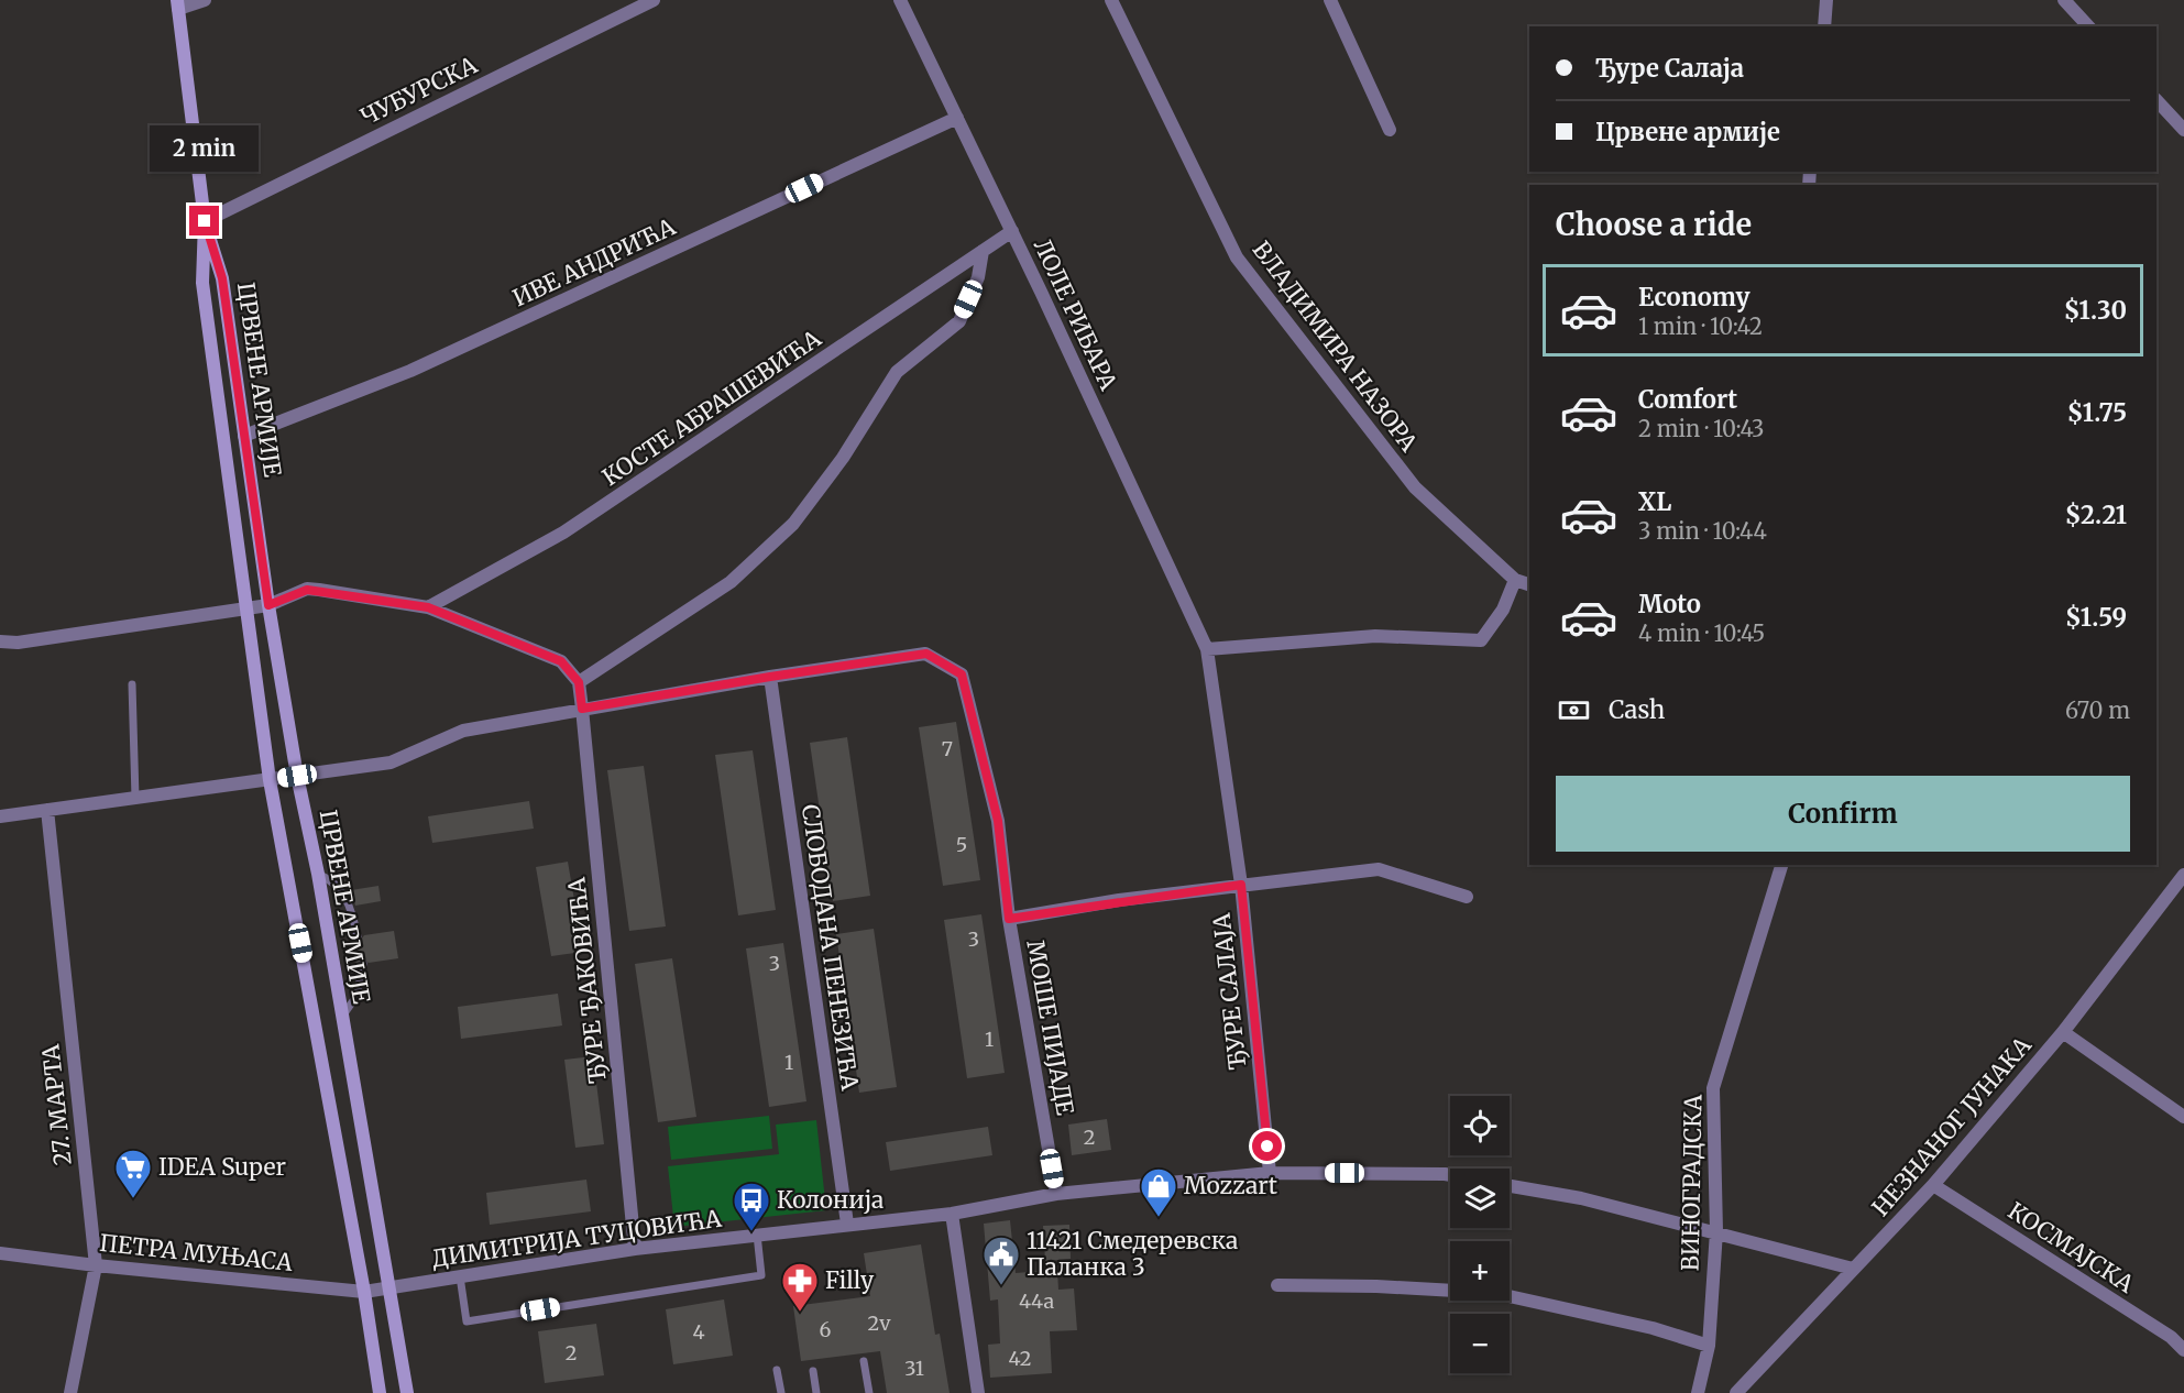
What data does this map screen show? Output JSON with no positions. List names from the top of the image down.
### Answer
{
  "streets": {
    "main road": ["ЦРВЕНЕ АРМИЈЕ"],
    "street": [
      "ЧУБУРСКА",
      "ИВЕ АНДРИЋА",
      "ЛОЛЕ РИБАРА",
      "ВЛАДИМИРА НАЗОРА",
      "КОСТЕ АБРАШЕВИЋА",
      "СЛОБОДАНА ПЕНЕЗИЋА",
      "ЂУРЕ ЂАКОВИЋА",
      "ЂУРЕ САЛАЈА",
      "МОШЕ ПИЈАДЕ",
      "27. МАРТА",
      "НЕЗНАНОГ ЈУНАКА",
      "ВИНОГРАДСКА",
      "ДИМИТРИЈА ТУЦОВИЋА",
      "КОСМАЈСКА",
      "ПЕТРА МУЊАСА"
    ]
  },
  "crossings": [
    ["ЧУБУРСКА", "ЦРВЕНЕ АРМИЈЕ"],
    ["ИВЕ АНДРИЋА", "ЛОЛЕ РИБАРА"],
    ["ИВЕ АНДРИЋА", "ЦРВЕНЕ АРМИЈЕ"],
    ["ЛОЛЕ РИБАРА", "КОСТЕ АБРАШЕВИЋА"],
    ["ЛОЛЕ РИБАРА", "ЂУРЕ САЛАЈА"],
    ["ЦРВЕНЕ АРМИЈЕ", "ДИМИТРИЈА ТУЦОВИЋА"],
    ["ЦРВЕНЕ АРМИЈЕ", "ПЕТРА МУЊАСА"],
    ["СЛОБОДАНА ПЕНЕЗИЋА", "МОШЕ ПИЈАДЕ"],
    ["СЛОБОДАНА ПЕНЕЗИЋА", "ДИМИТРИЈА ТУЦОВИЋА"],
    ["ЂУРЕ ЂАКОВИЋА", "ДИМИТРИЈА ТУЦОВИЋА"],
    ["ЂУРЕ САЛАЈА", "ДИМИТРИЈА ТУЦОВИЋА"],
    ["МОШЕ ПИЈАДЕ", "ДИМИТРИЈА ТУЦОВИЋА"],
    ["27. МАРТА", "ПЕТРА МУЊАСА"],
    ["НЕЗНАНОГ ЈУНАКА", "КОСМАЈСКА"],
    ["ДИМИТРИЈА ТУЦОВИЋА", "ПЕТРА МУЊАСА"]
  ],
  "places": {
    "supermarket": ["IDEA Super"],
    "shop": ["Mozzart"],
    "bus stop": ["Колонија"],
    "public building": ["11421 Смедеревска Паланка 3"],
    "pharmacy": ["Filly"]
  },
  "house_numbers": [
    "7",
    "5",
    "3",
    "3",
    "1",
    "1",
    "2",
    "44a",
    "2v",
    "6",
    "4",
    "2",
    "42",
    "31"
  ],
  "page": {
    "banner": ["Ђуре Салаја", "Црвене армије"],
    "bubble": "2 min",
    "heading": "Choose a ride",
    "list": [
      {
        "name": "Economy",
        "note": "1 min · 10:42",
        "value": "$1.30"
      },
      {
        "name": "Comfort",
        "note": "2 min · 10:43",
        "value": "$1.75"
      },
      {
        "name": "XL",
        "note": "3 min · 10:44",
        "value": "$2.21"
      },
      {
        "name": "Moto",
        "note": "4 min · 10:45",
        "value": "$1.59"
      }
    ],
    "pay": ["Cash", "670 m"],
    "buttons": "Confirm",
    "map_buttons": ["+", "−"]
  }
}
